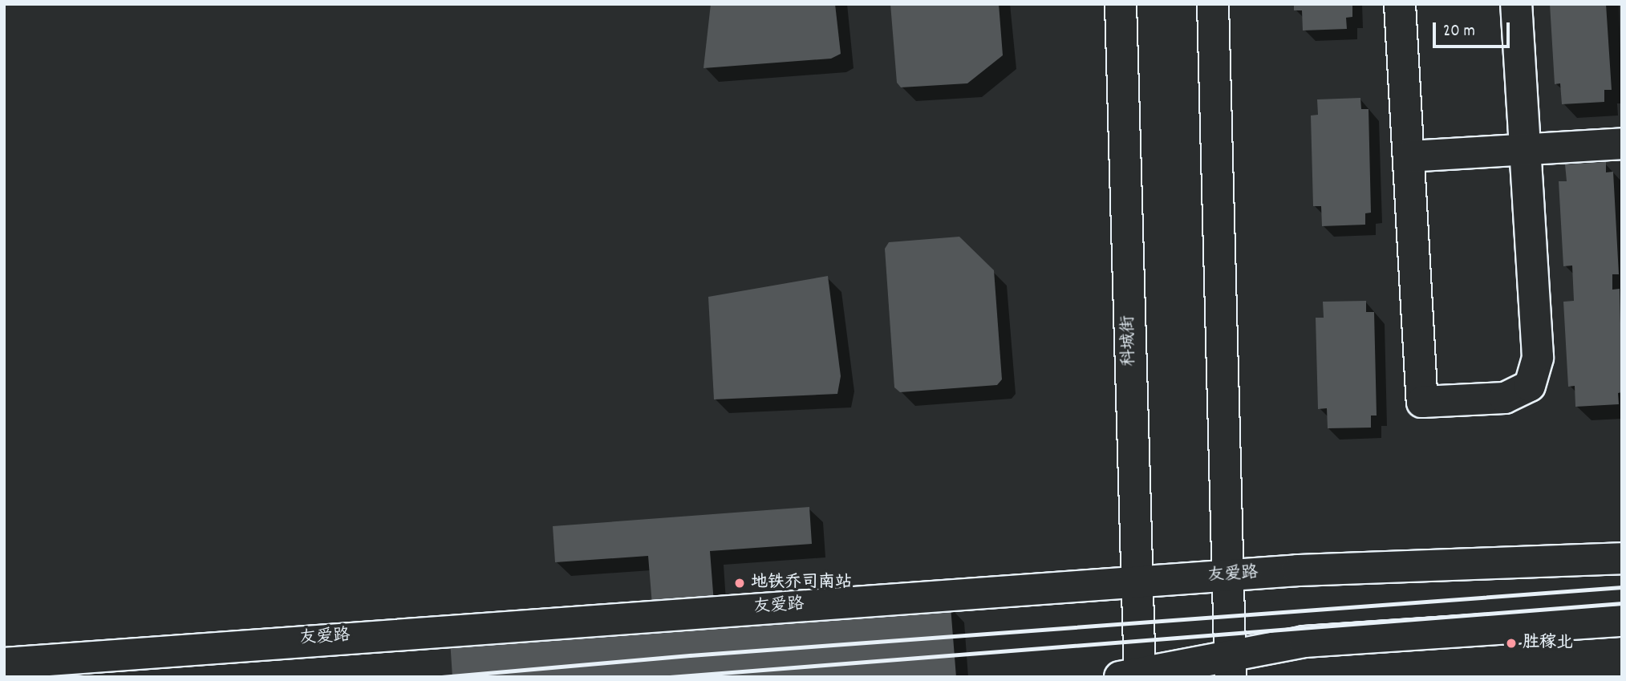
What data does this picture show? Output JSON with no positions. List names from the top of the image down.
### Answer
{
  "streets": {
    "street": ["科城街", "友爱路"]
  },
  "crossings": [
    ["科城街", "友爱路"]
  ],
  "places": ["地铁乔司南站", "胜稼北"],
  "scale_bar": "20 m"
}
